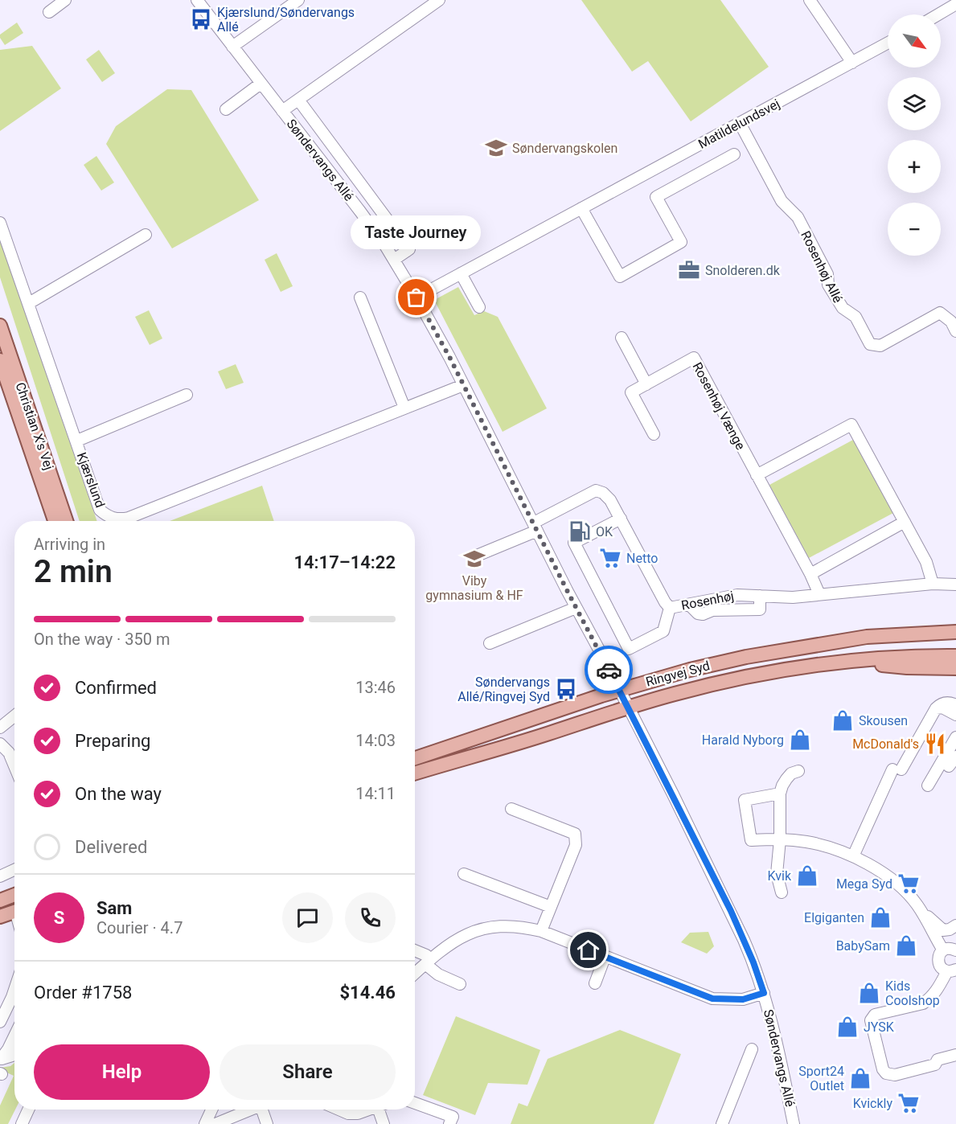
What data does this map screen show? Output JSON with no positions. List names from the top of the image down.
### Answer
{
  "streets": {
    "main road": ["Christian X's Vej", "Ringvej Syd"],
    "street": [
      "Matildelundsvej",
      "Søndervangs Allé",
      "Rosenhøj Allé",
      "Rosenhøj Vænge",
      "Kjærslund",
      "Rosenhøj"
    ]
  },
  "crossings": [
    ["Matildelundsvej", "Søndervangs Allé"],
    ["Matildelundsvej", "Rosenhøj Allé"],
    ["Søndervangs Allé", "Kjærslund"],
    ["Søndervangs Allé", "Rosenhøj"],
    ["Søndervangs Allé", "Ringvej Syd"],
    ["Rosenhøj Vænge", "Rosenhøj"]
  ],
  "places": {
    "bus stop": ["Kjærslund/Søndervangs Allé", "Søndervangs Allé/Ringvej Syd"],
    "school or university": ["Søndervangskolen", "Viby gymnasium & HF"],
    "office": ["Snolderen.dk"],
    "other": ["Taste Journey"],
    "fuel station": ["OK"],
    "supermarket": ["Netto", "Mega Syd", "Kvickly"],
    "shop": [
      "Skousen",
      "Harald Nyborg",
      "Kvik",
      "Elgiganten",
      "BabySam",
      "Kids Coolshop",
      "JYSK",
      "Sport24 Outlet"
    ],
    "restaurant": ["McDonald's"]
  },
  "north": "bottom right",
  "page": {
    "map_buttons": ["+", "−"],
    "bubble": "Taste Journey",
    "heading": ["2 min", "Arriving in", "14:17–14:22"],
    "panel": [
      "Sam",
      "Courier · 4.7",
      "Order #1758",
      "$14.46"
    ],
    "bar": "On the way · 350 m",
    "list": [
      ["Confirmed", "13:46"],
      ["Preparing", "14:03"],
      ["On the way", "14:11"],
      "Delivered"
    ],
    "round": "S",
    "buttons": ["Help", "Share"]
  }
}
